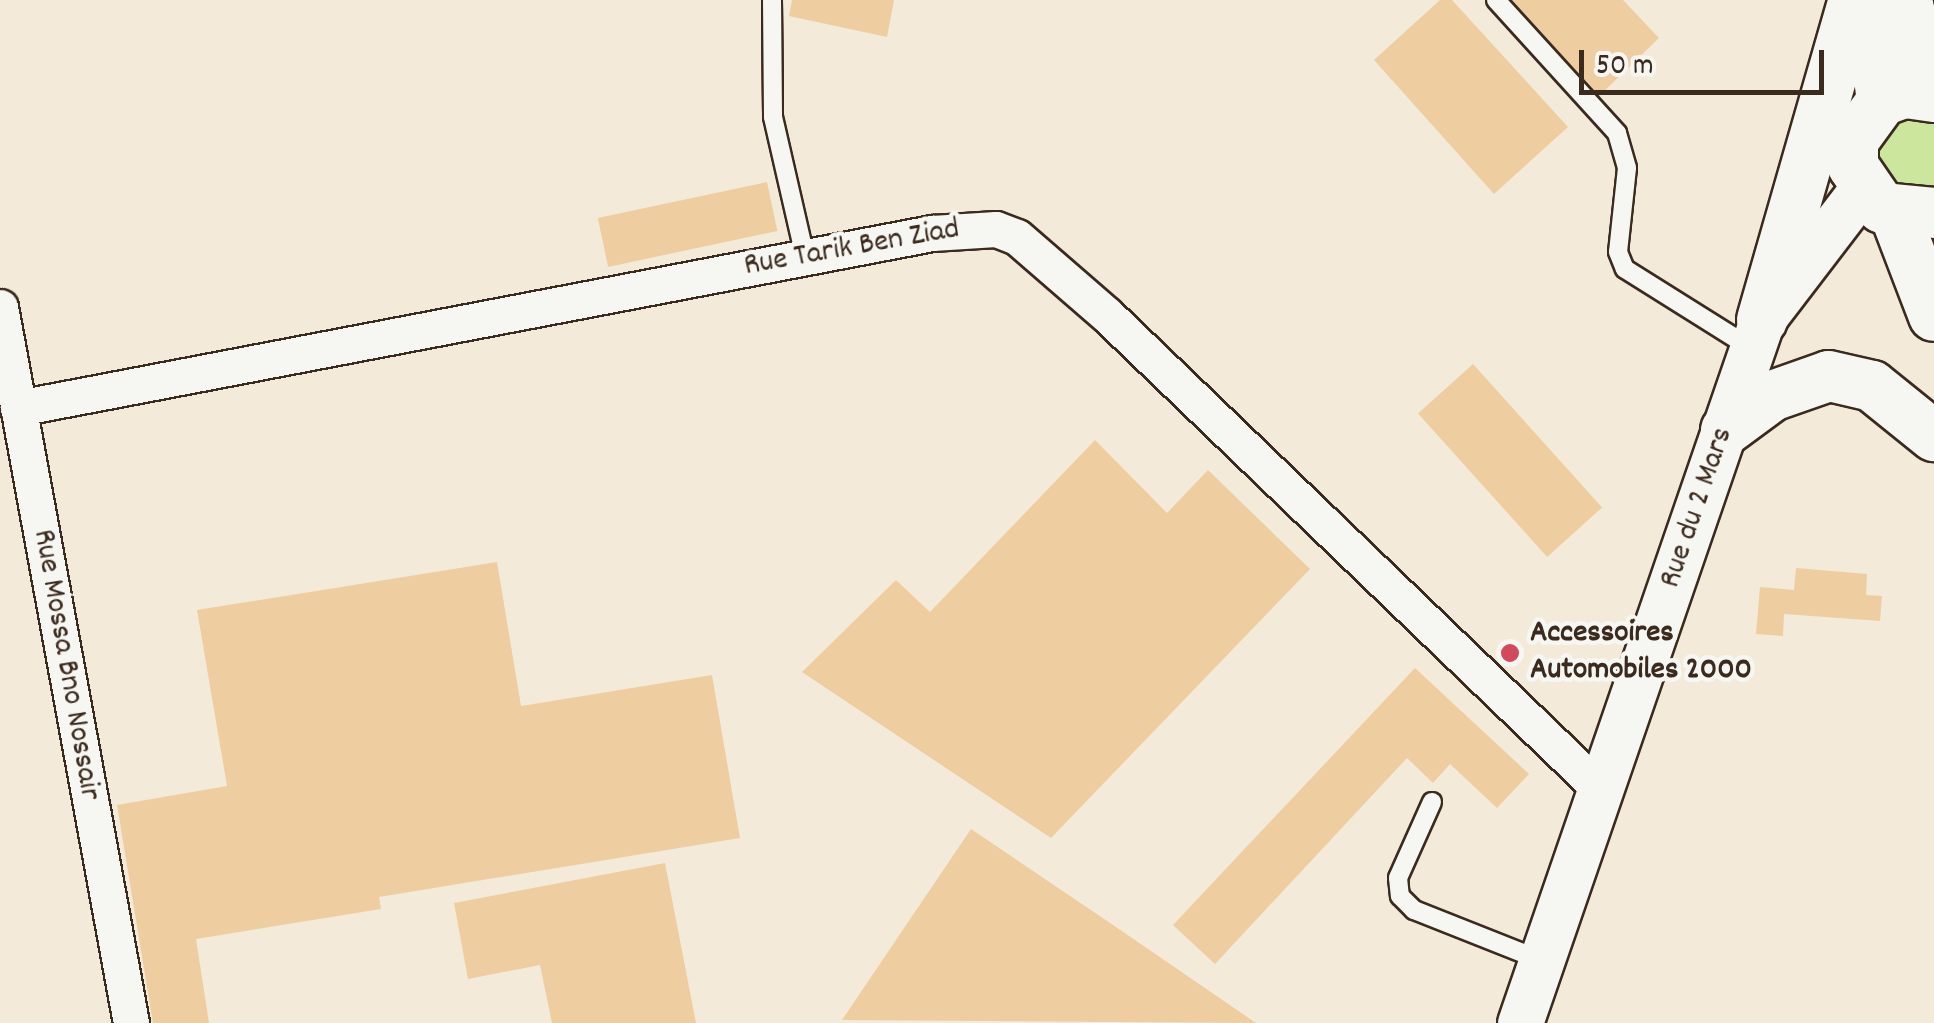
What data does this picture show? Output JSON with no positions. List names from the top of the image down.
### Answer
{
  "streets": {
    "street": ["Rue Tarik Ben Ziad", "Rue du 2 Mars", "Rue Mossa Bno Nossair"]
  },
  "crossings": [
    ["Rue Tarik Ben Ziad", "Rue du 2 Mars"],
    ["Rue Tarik Ben Ziad", "Rue Mossa Bno Nossair"]
  ],
  "places": ["Accessoires Automobiles 2000"],
  "scale_bar": "50 m"
}
